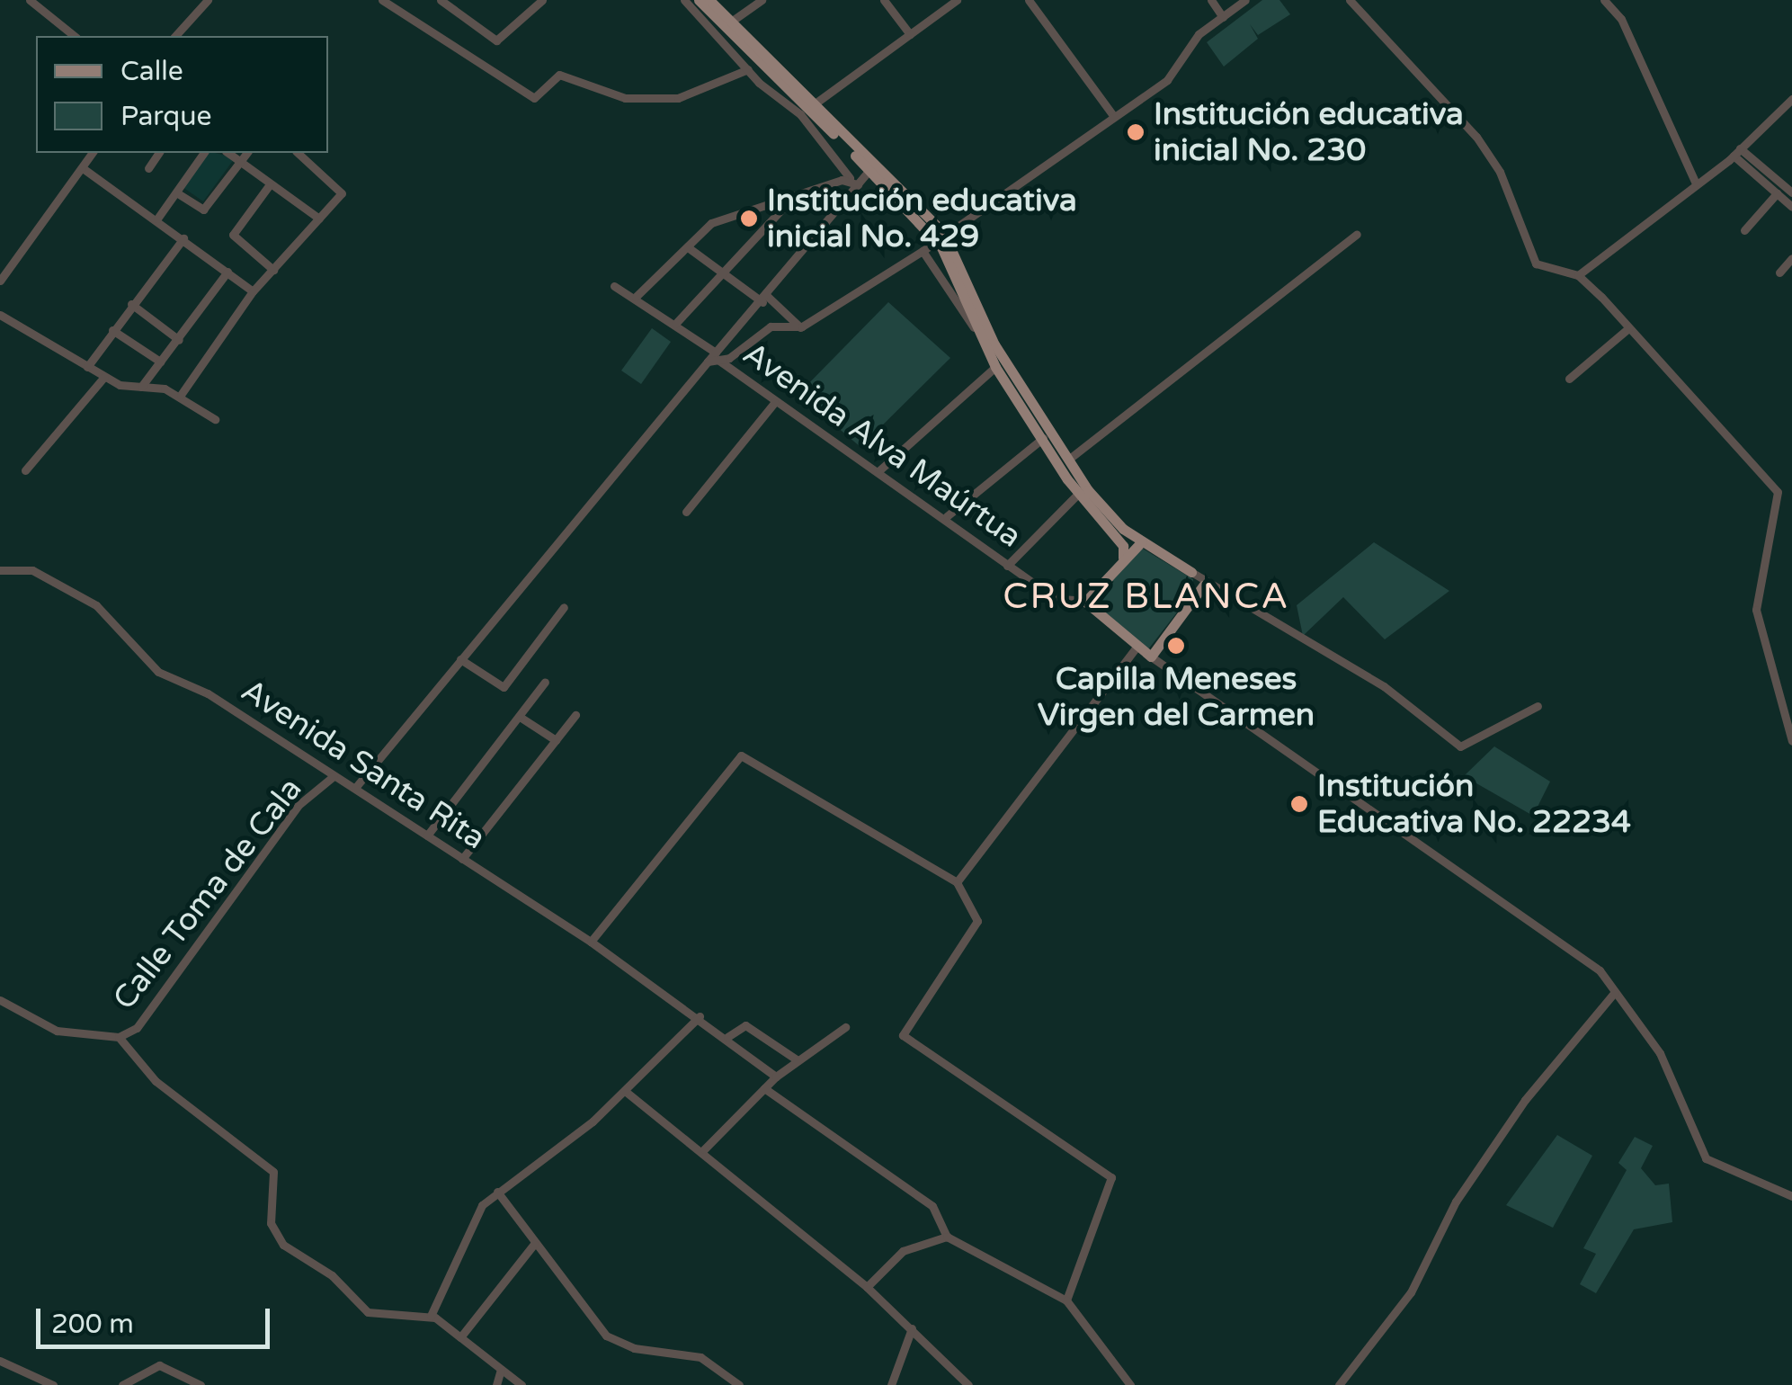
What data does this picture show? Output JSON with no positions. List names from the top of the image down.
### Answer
{
  "streets": {
    "main road": ["Avenida Alva Maúrtua"],
    "street": ["Avenida Santa Rita", "Calle Toma de Cala"]
  },
  "crossings": [
    ["Avenida Santa Rita", "Calle Toma de Cala"]
  ],
  "districts": ["CRUZ BLANCA"],
  "places": [
    "Institución educativa inicial No. 230",
    "Institución educativa inicial No. 429",
    "Capilla Meneses Virgen del Carmen",
    "Institución Educativa No. 22234"
  ],
  "legend": ["Calle", "Parque"],
  "scale_bar": "200 m"
}
